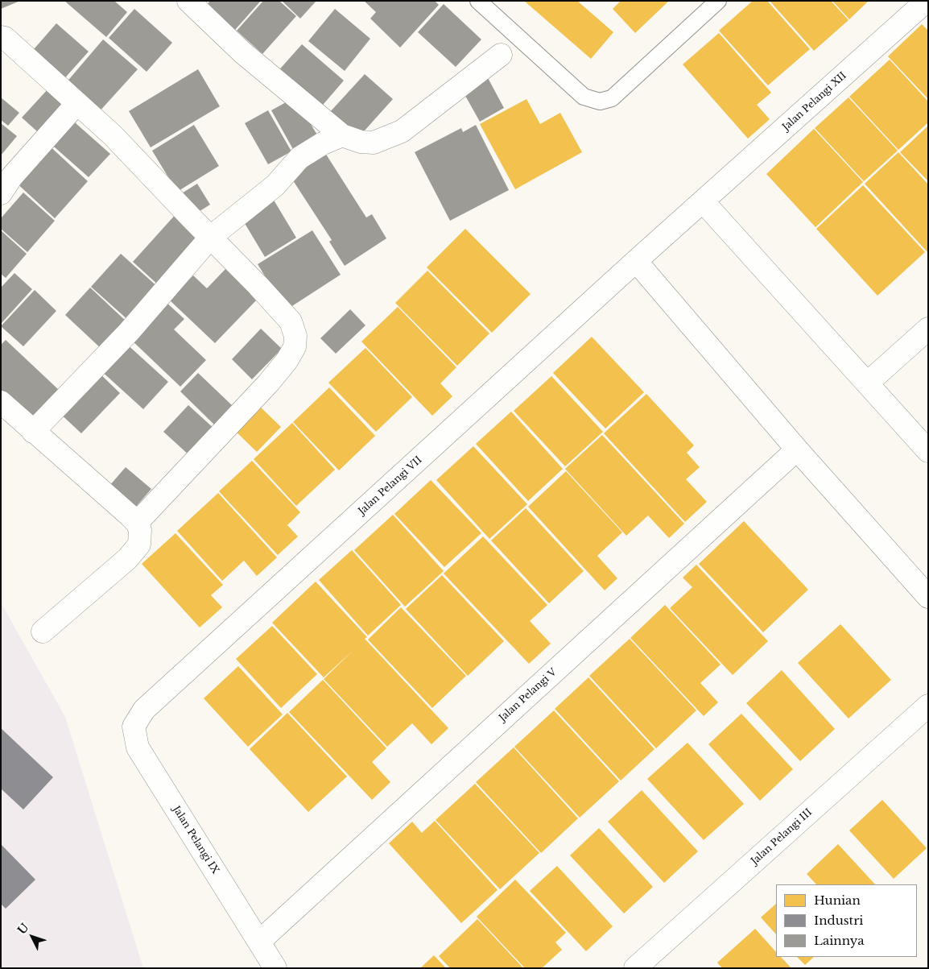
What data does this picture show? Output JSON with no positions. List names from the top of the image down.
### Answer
{
  "streets": {
    "street": [
      "Jalan Pelangi XII",
      "Jalan Pelangi VII",
      "Jalan Pelangi V",
      "Jalan Pelangi III",
      "Jalan Pelangi IX"
    ]
  },
  "crossings": [
    ["Jalan Pelangi XII", "Jalan Pelangi VII"],
    ["Jalan Pelangi VII", "Jalan Pelangi IX"],
    ["Jalan Pelangi V", "Jalan Pelangi IX"]
  ],
  "legend": ["Hunian", "Industri", "Lainnya"],
  "north": "top left"
}
